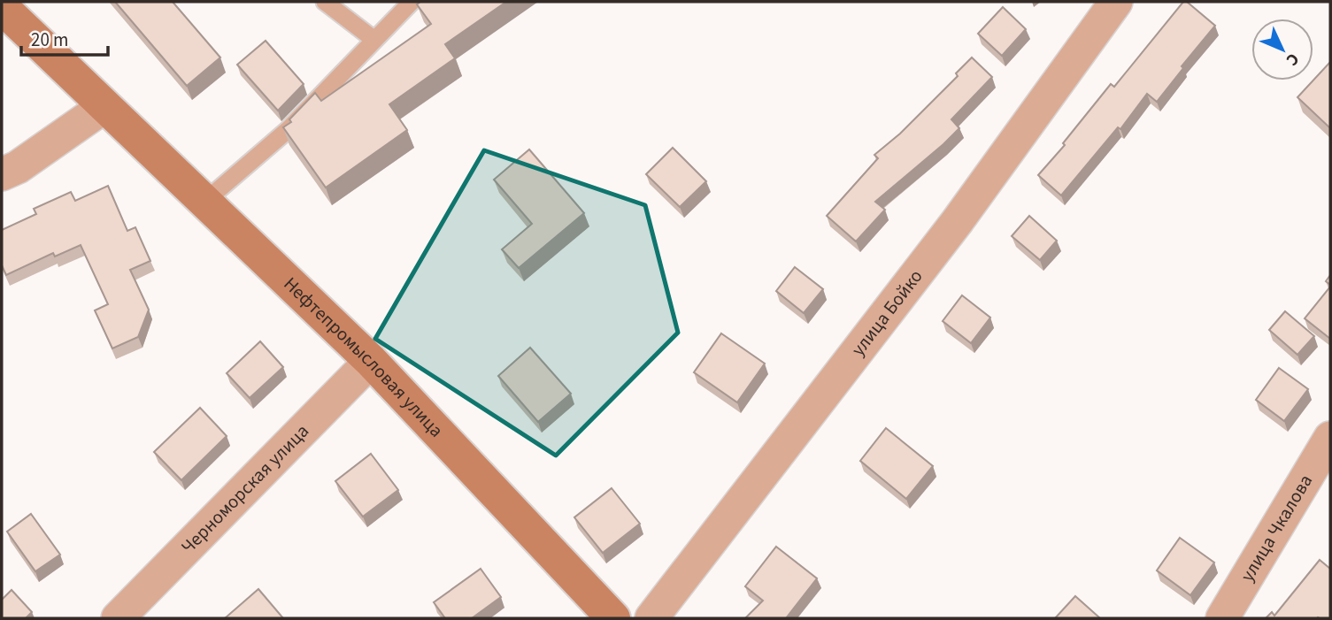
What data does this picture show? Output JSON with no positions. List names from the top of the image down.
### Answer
{
  "streets": {
    "main road": ["Нефтепромысловая улица"],
    "street": ["улица Бойко", "Черноморская улица", "улица Чкалова"]
  },
  "crossings": [
    ["Нефтепромысловая улица", "Черноморская улица"]
  ],
  "scale_bar": "20 m",
  "north": "bottom right"
}
